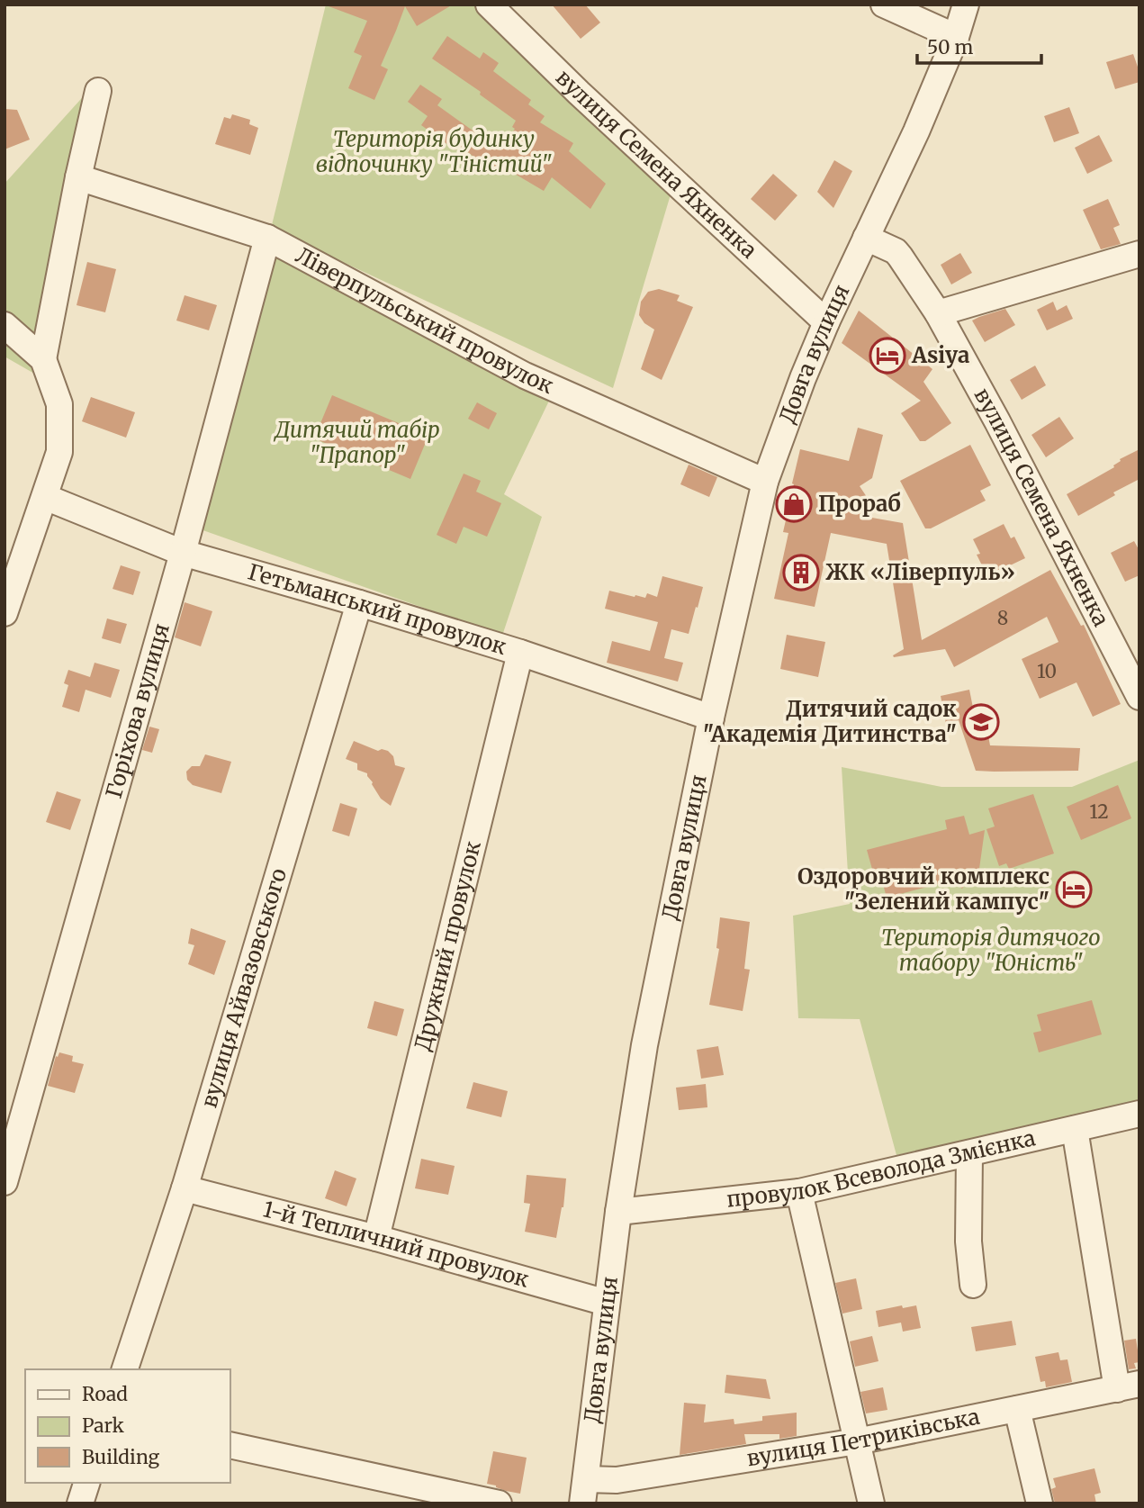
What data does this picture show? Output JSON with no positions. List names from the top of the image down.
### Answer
{
  "streets": {
    "street": [
      "вулиця Семена Яхненка",
      "Ліверпульський провулок",
      "Довга вулиця",
      "Гетьманський провулок",
      "Горіхова вулиця",
      "Дружний провулок",
      "вулиця Айвазовського",
      "провулок Всеволода Змієнка",
      "1-й Тепличний провулок",
      "вулиця Петриківська"
    ]
  },
  "crossings": [
    ["вулиця Семена Яхненка", "Довга вулиця"],
    ["Ліверпульський провулок", "Довга вулиця"],
    ["Ліверпульський провулок", "Горіхова вулиця"],
    ["Довга вулиця", "Гетьманський провулок"],
    ["Довга вулиця", "провулок Всеволода Змієнка"],
    ["Довга вулиця", "1-й Тепличний провулок"],
    ["Довга вулиця", "вулиця Петриківська"],
    ["Гетьманський провулок", "Горіхова вулиця"],
    ["Гетьманський провулок", "Дружний провулок"],
    ["Гетьманський провулок", "вулиця Айвазовського"],
    ["Дружний провулок", "1-й Тепличний провулок"],
    ["вулиця Айвазовського", "1-й Тепличний провулок"]
  ],
  "parks": ["Територія будинку відпочинку \"Тіністий\"", "Дитячий табір \"Прапор\"", "Територія дитячого табору \"Юність\""],
  "places": {
    "hotel": ["Asiya", "Оздоровчий комплекс \"Зелений кампус\""],
    "shop": ["Прораб"],
    "building": ["ЖК «Ліверпуль»"],
    "school or university": ["Дитячий садок \"Академія Дитинства\""]
  },
  "house_numbers": ["8", "10", "12"],
  "legend": ["Road", "Park", "Building"],
  "scale_bar": "50 m"
}
